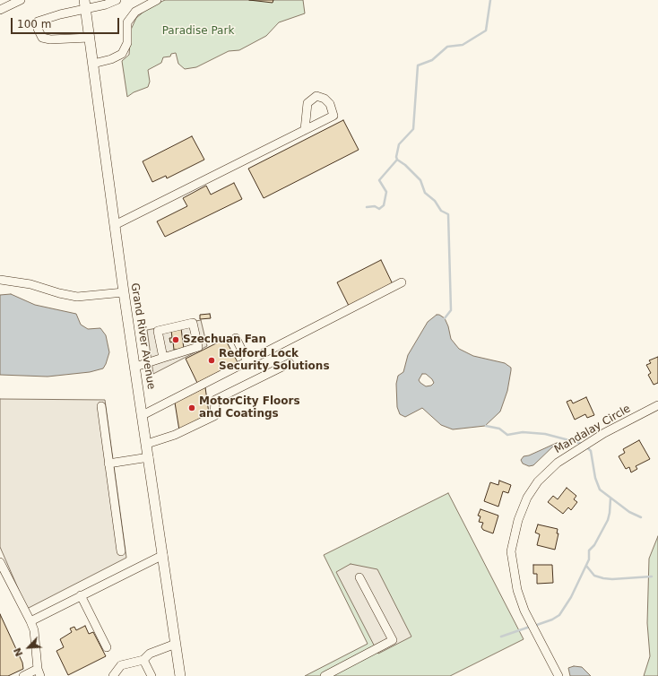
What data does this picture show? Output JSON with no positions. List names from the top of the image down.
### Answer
{
  "streets": {
    "main road": ["Grand River Avenue"],
    "street": ["Mandalay Circle"]
  },
  "parks": ["Paradise Park"],
  "places": ["Szechuan Fan", "Redford Lock Security Solutions", "MotorCity Floors and Coatings"],
  "scale_bar": "100 m",
  "north": "bottom left"
}
